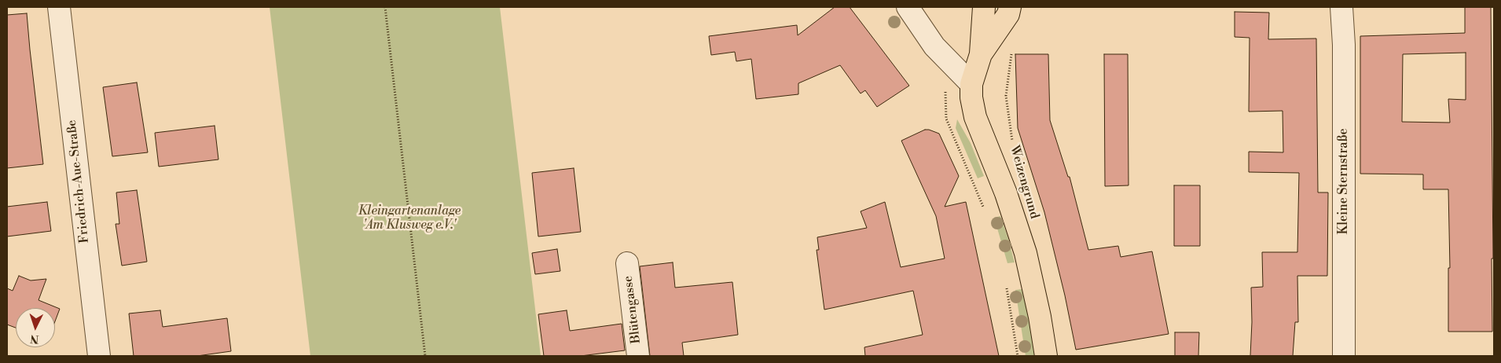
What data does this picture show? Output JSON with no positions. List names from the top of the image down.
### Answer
{
  "streets": {
    "main road": ["Weizengrund"],
    "street": ["Friedrich-Aue-Straße", "Kleine Sternstraße", "Blütengasse"]
  },
  "parks": ["Kleingartenanlage 'Am Klusweg e.V.'"],
  "north": "bottom"
}
